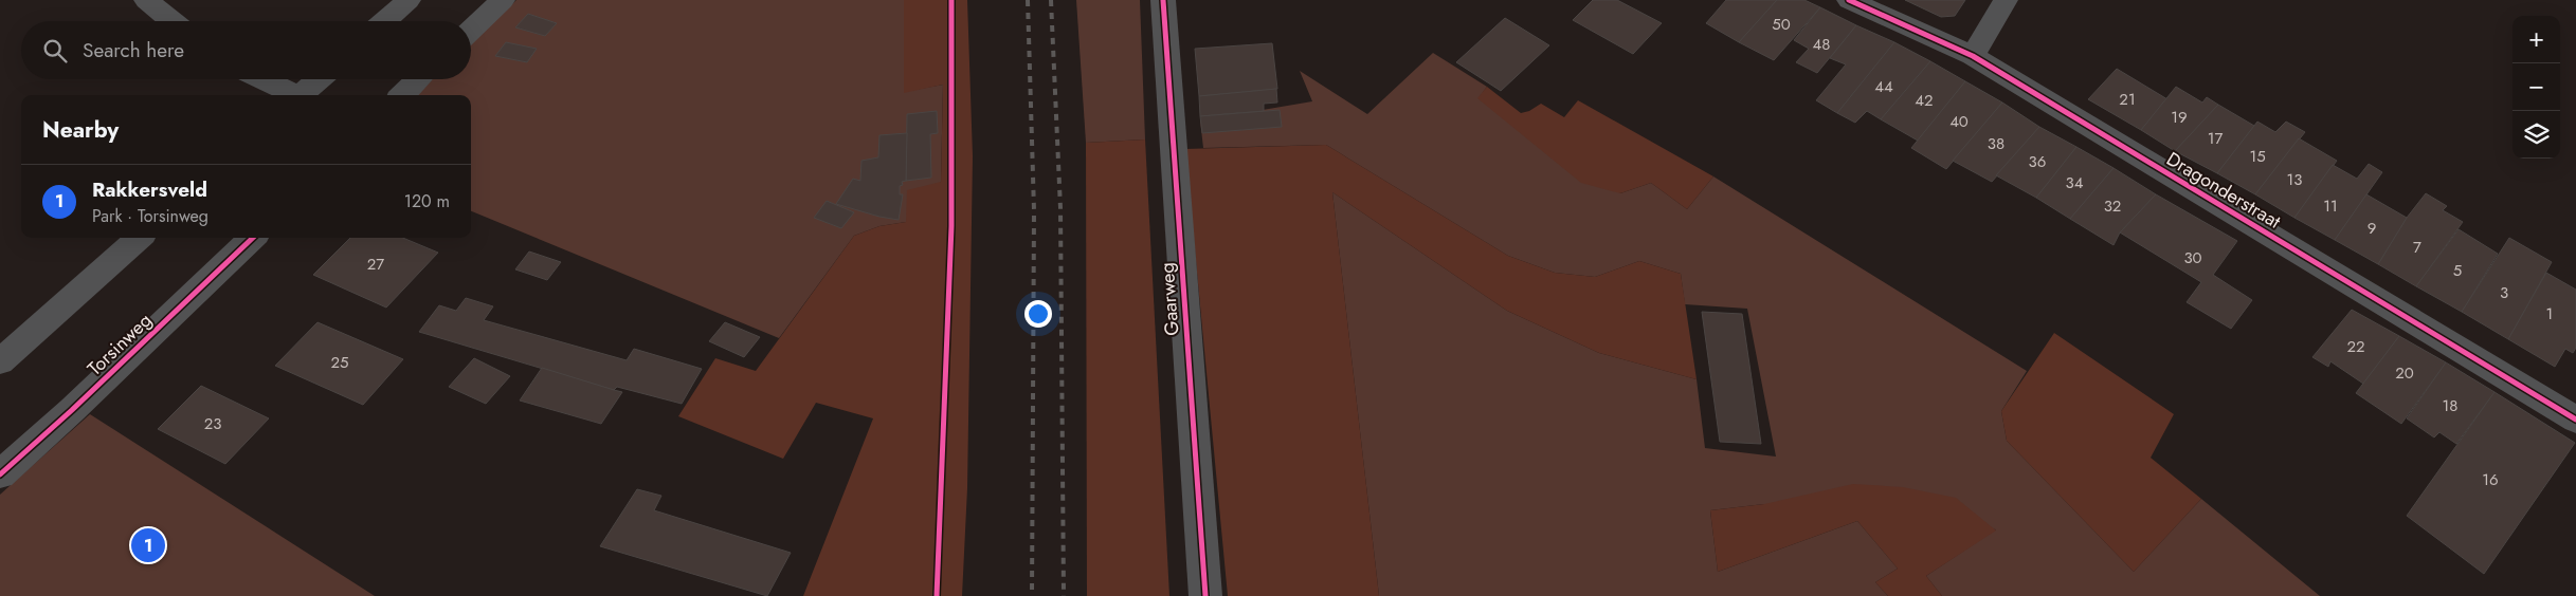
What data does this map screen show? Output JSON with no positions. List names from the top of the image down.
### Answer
{
  "streets": {
    "street": ["Dragonderstraat", "Gaarweg", "Torsinweg"]
  },
  "house_numbers": [
    "50",
    "48",
    "44",
    "21",
    "42",
    "19",
    "40",
    "17",
    "38",
    "15",
    "36",
    "13",
    "34",
    "32",
    "11",
    "9",
    "7",
    "30",
    "27",
    "5",
    "3",
    "1",
    "22",
    "25",
    "20",
    "18",
    "23",
    "16"
  ],
  "page": {
    "map_buttons": ["+", "−"],
    "search": "Search here",
    "heading": "Nearby",
    "list": [
      {
        "mark": "1",
        "name": "Rakkersveld",
        "note": "Park · Torsinweg",
        "value": "120 m"
      }
    ],
    "pins": "1"
  }
}
